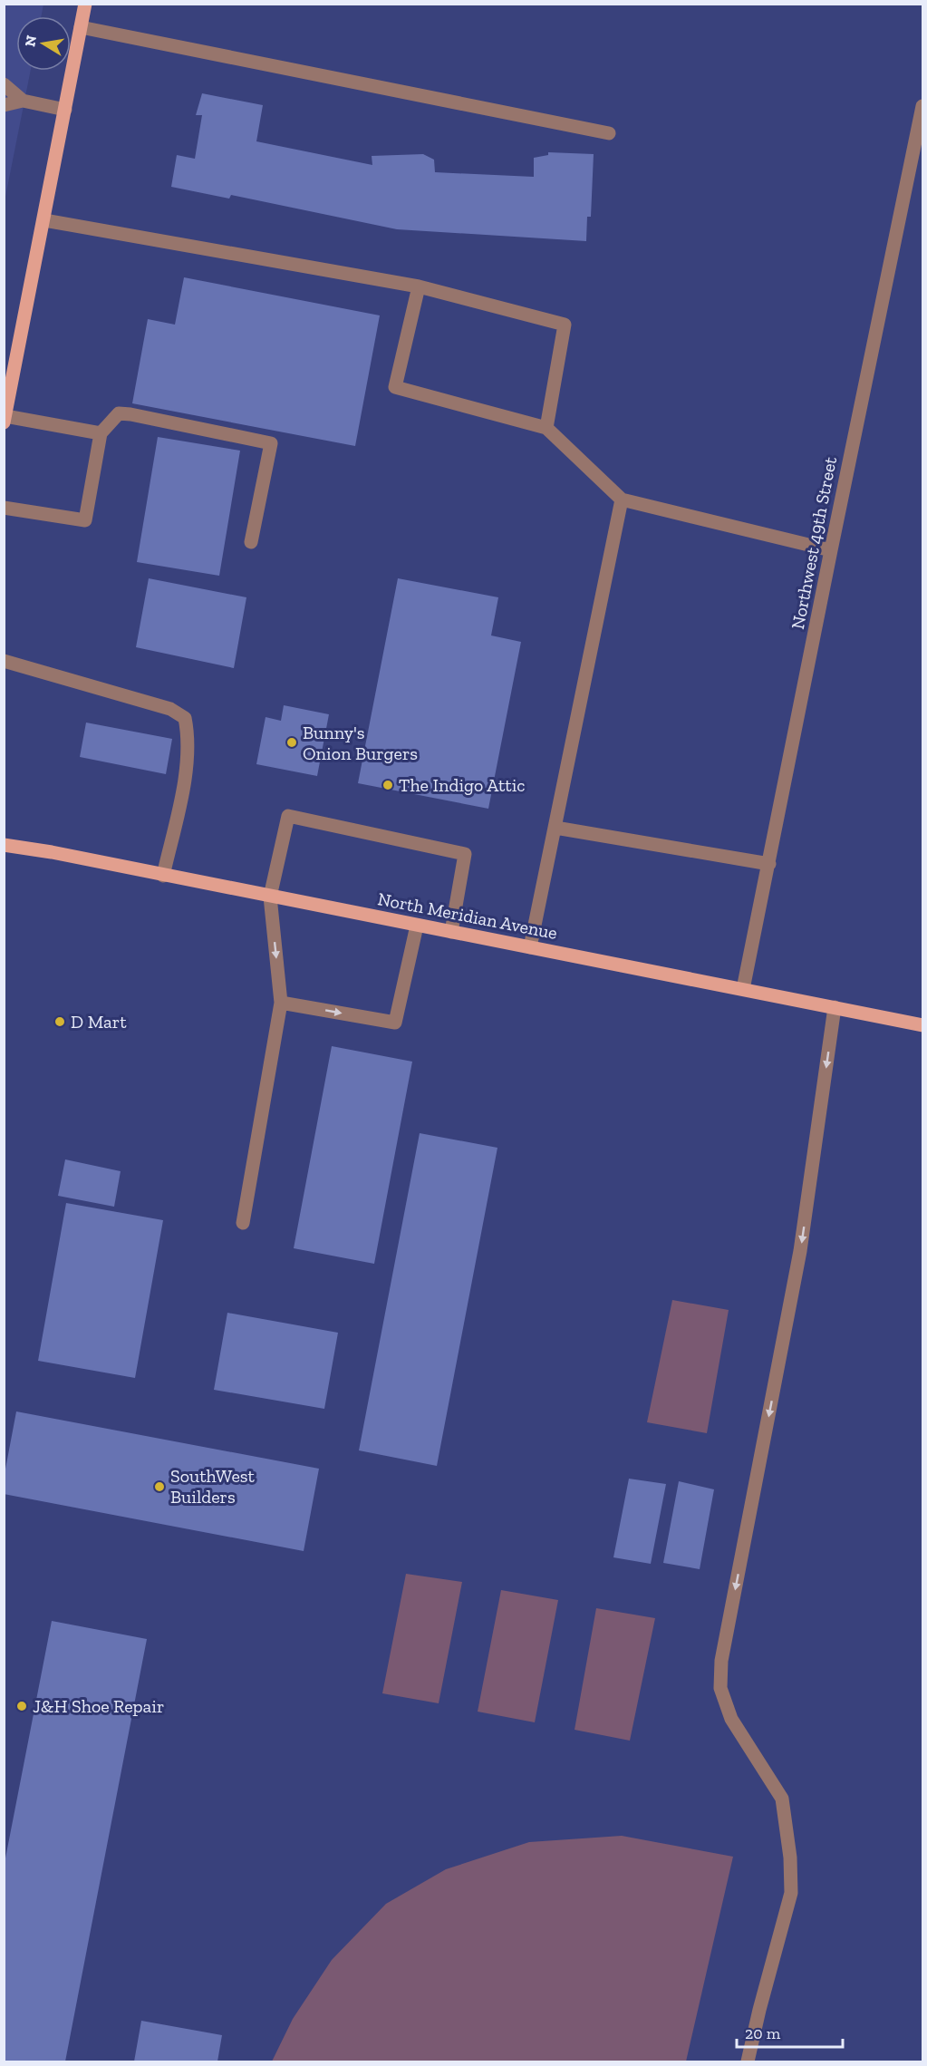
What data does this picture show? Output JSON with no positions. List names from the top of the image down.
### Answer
{
  "streets": {
    "main road": ["North Meridian Avenue"],
    "street": ["Northwest 49th Street"]
  },
  "crossings": [
    ["Northwest 49th Street", "North Meridian Avenue"]
  ],
  "places": [
    "Bunny's Onion Burgers",
    "The Indigo Attic",
    "D Mart",
    "SouthWest Builders",
    "J&H Shoe Repair"
  ],
  "scale_bar": "20 m",
  "north": "left"
}
